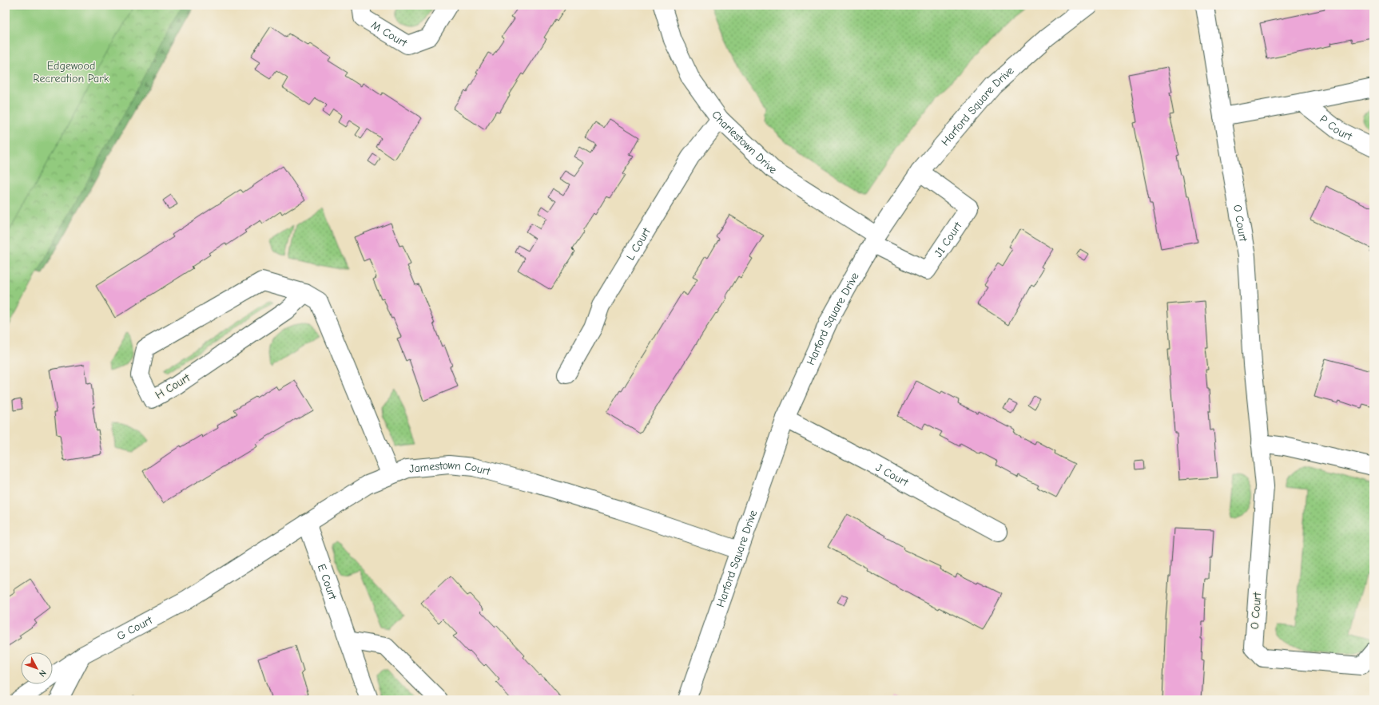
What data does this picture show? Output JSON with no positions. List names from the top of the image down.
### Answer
{
  "streets": {
    "street": [
      "M Court",
      "Harford Square Drive",
      "P Court",
      "Charlestown Drive",
      "O Court",
      "J1 Court",
      "L Court",
      "H Court",
      "Jamestown Court",
      "J Court",
      "E Court",
      "G Court"
    ]
  },
  "crossings": [
    ["Harford Square Drive", "Charlestown Drive"],
    ["Harford Square Drive", "J1 Court"],
    ["Harford Square Drive", "Jamestown Court"],
    ["Harford Square Drive", "J Court"],
    ["P Court", "O Court"],
    ["Charlestown Drive", "J1 Court"],
    ["Charlestown Drive", "L Court"],
    ["H Court", "Jamestown Court"],
    ["Jamestown Court", "E Court"],
    ["Jamestown Court", "G Court"]
  ],
  "parks": ["Edgewood Recreation Park"],
  "north": "bottom right"
}
